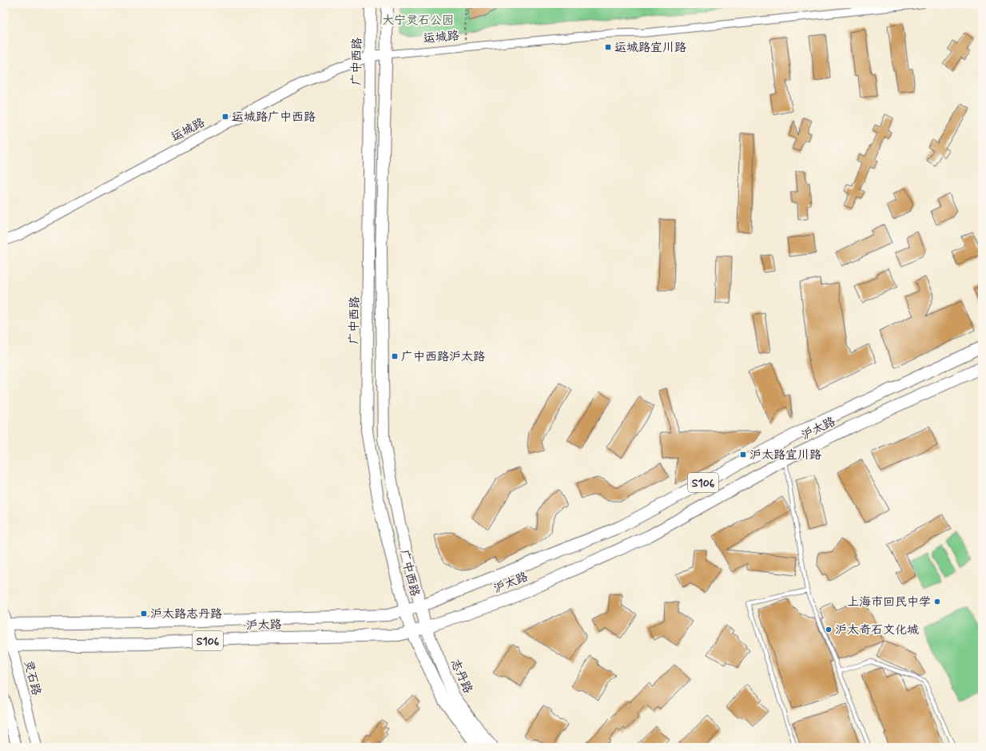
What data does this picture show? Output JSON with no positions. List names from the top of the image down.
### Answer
{
  "streets": {
    "main road": [
      "广中西路",
      "沪太路",
      "S106",
      "志丹路"
    ],
    "street": ["运城路", "灵石路"]
  },
  "crossings": [
    ["运城路", "广中西路"],
    ["广中西路", "沪太路"],
    ["广中西路", "志丹路"],
    ["沪太路", "志丹路"],
    ["沪太路", "灵石路"]
  ],
  "parks": ["大宁灵石公园"],
  "places": {
    "transit": [
      "运城路宜川路",
      "运城路广中西路",
      "广中西路沪太路",
      "沪太路宜川路",
      "沪太路志丹路"
    ],
    "other": ["上海市回民中学", "沪太奇石文化城"]
  }
}
